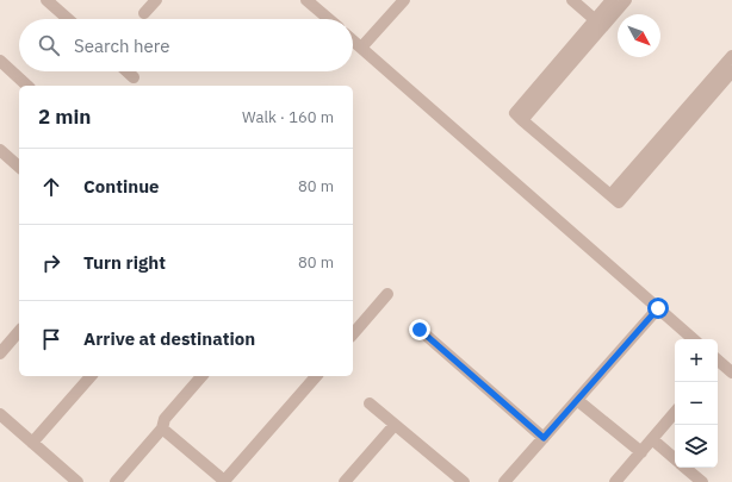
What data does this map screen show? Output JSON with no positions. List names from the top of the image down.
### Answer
{
  "north": "bottom right",
  "page": {
    "search": "Search here",
    "heading": ["2 min", "Walk · 160 m"],
    "list": [
      ["Continue", "80 m"],
      ["Turn right", "80 m"],
      "Arrive at destination"
    ],
    "map_buttons": ["+", "−"]
  }
}
